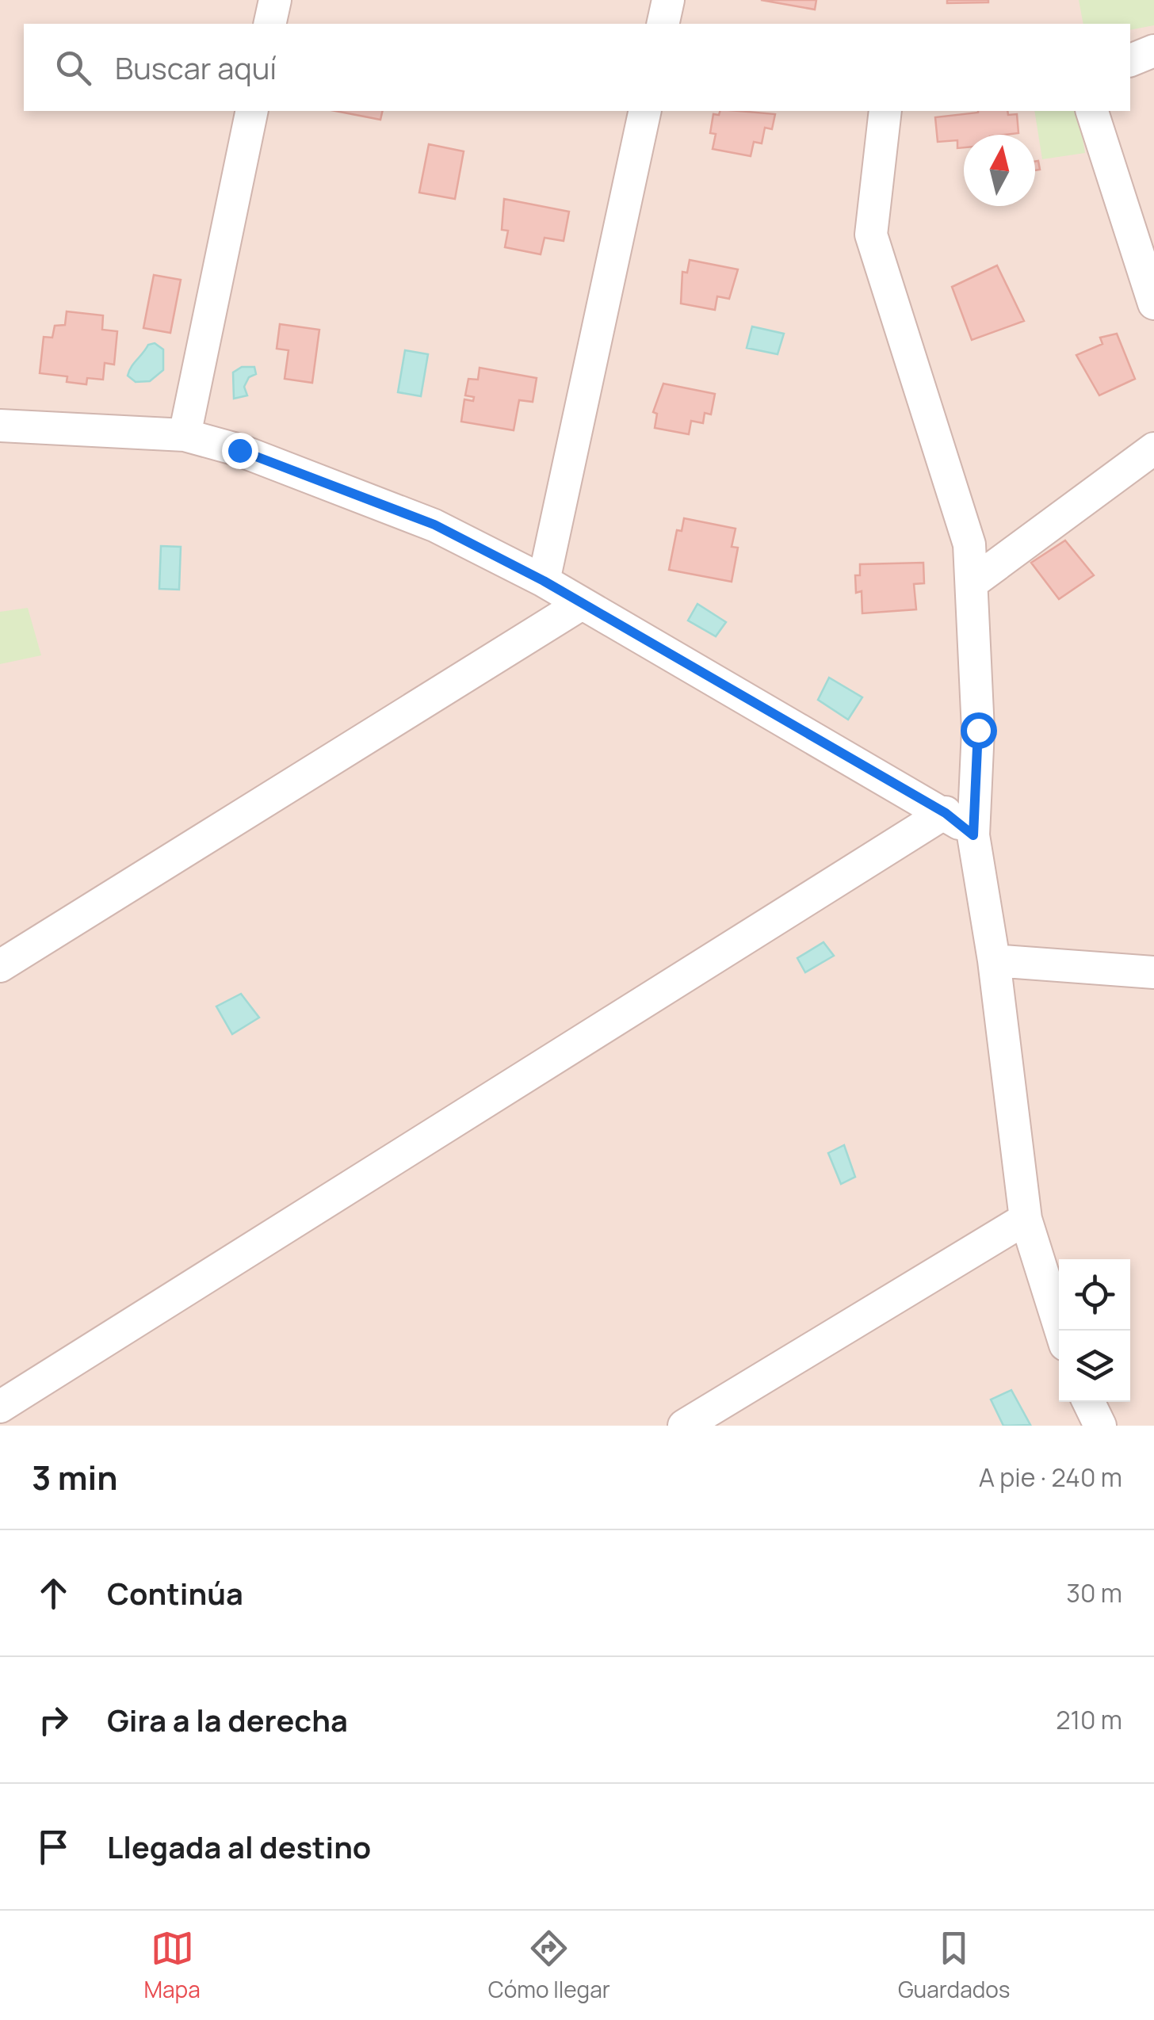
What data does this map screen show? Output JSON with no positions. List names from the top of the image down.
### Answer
{
  "north": "top",
  "page": {
    "search": "Buscar aquí",
    "heading": ["3 min", "A pie · 240 m"],
    "list": [
      ["Continúa", "30 m"],
      ["Gira a la derecha", "210 m"],
      "Llegada al destino"
    ],
    "nav": ["Mapa", "Cómo llegar", "Guardados"]
  }
}
